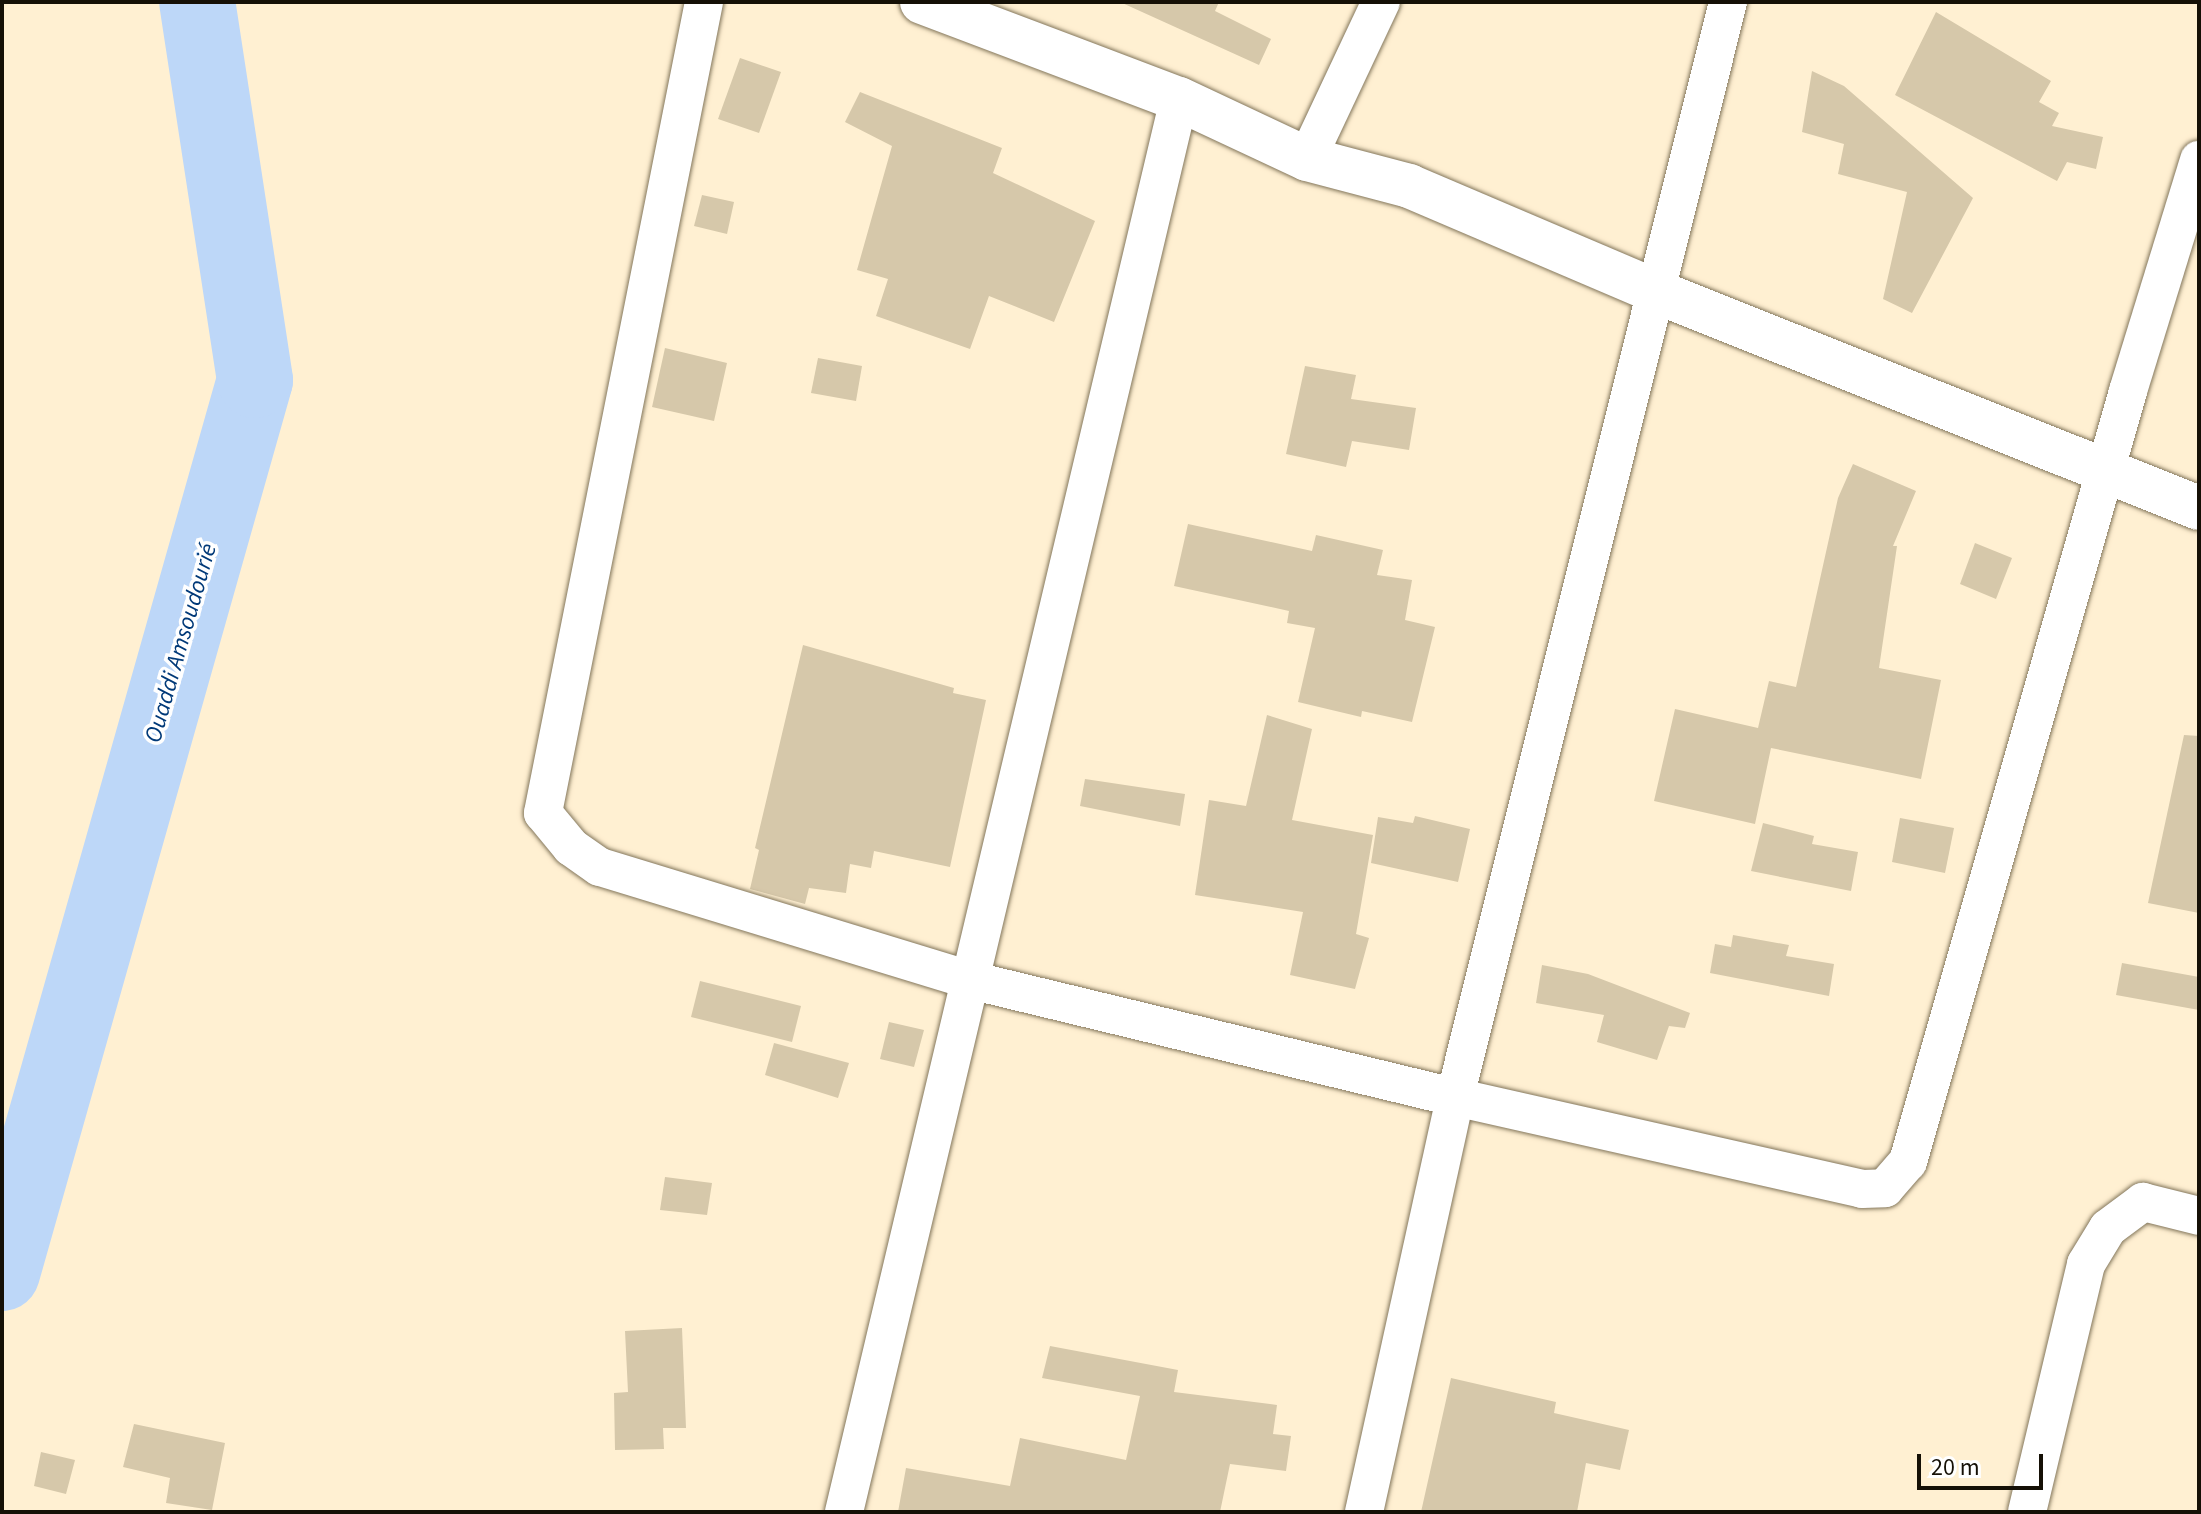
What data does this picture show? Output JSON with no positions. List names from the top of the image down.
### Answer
{
  "water": ["Ouaddi Amsoudourié"],
  "scale_bar": "20 m"
}
